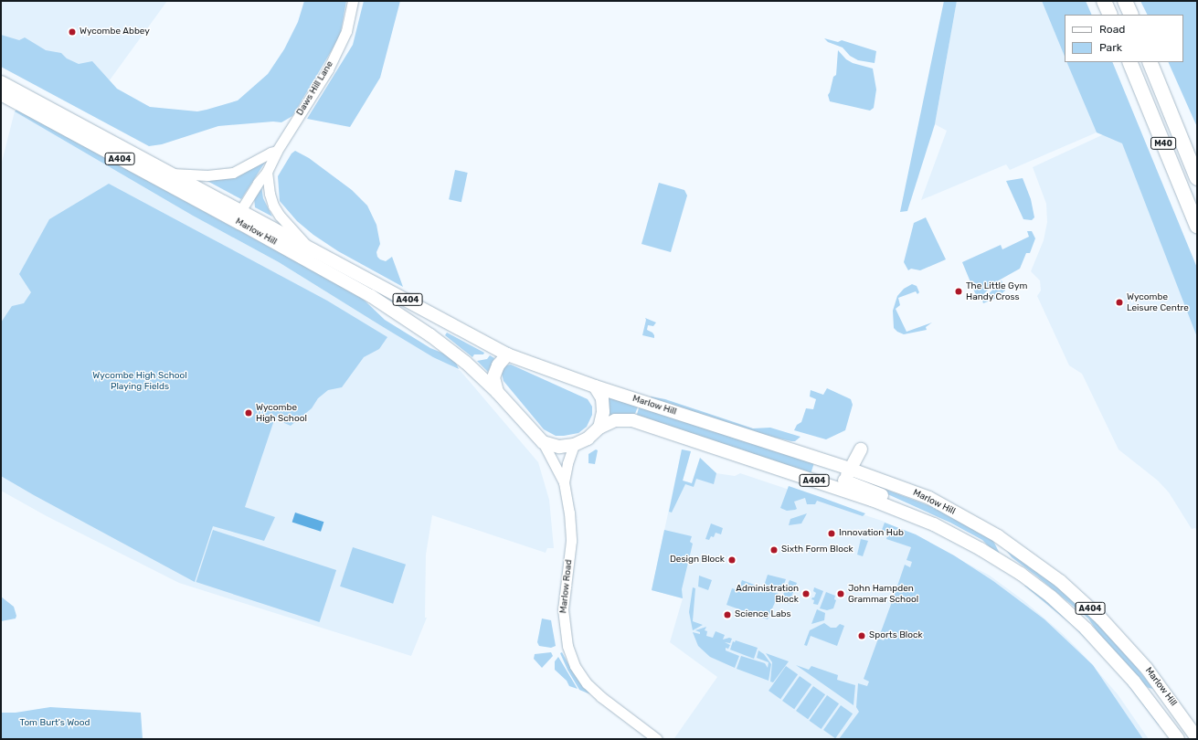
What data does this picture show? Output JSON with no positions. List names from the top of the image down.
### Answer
{
  "streets": {
    "highway": ["M40"],
    "main road": ["A404", "Marlow Hill"],
    "street": ["Daws Hill Lane", "Marlow Road"]
  },
  "crossings": [
    ["Daws Hill Lane", "Marlow Hill"],
    ["A404", "Marlow Hill"],
    ["Marlow Hill", "Marlow Road"]
  ],
  "parks": ["Wycombe High School Playing Fields", "Tom Burt's Wood"],
  "places": [
    "Wycombe Abbey",
    "The Little Gym Handy Cross",
    "Wycombe Leisure Centre",
    "Wycombe High School",
    "Innovation Hub",
    "Sixth Form Block",
    "Design Block",
    "Administration Block",
    "John Hampden Grammar School",
    "Science Labs",
    "Sports Block"
  ],
  "legend": ["Road", "Park"]
}
